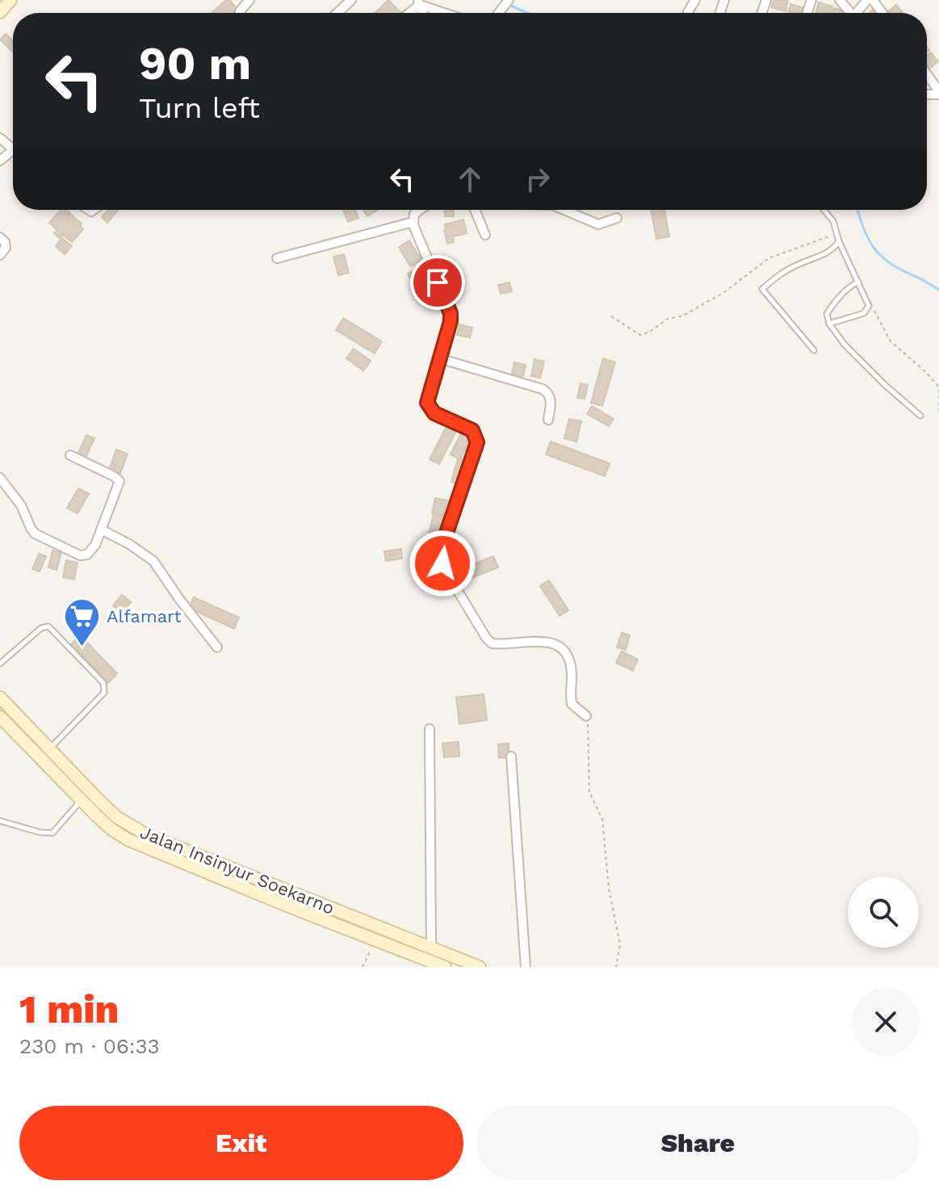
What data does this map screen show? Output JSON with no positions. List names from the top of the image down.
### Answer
{
  "streets": {
    "main road": ["Jalan Insinyur Soekarno"]
  },
  "places": {
    "supermarket": ["Alfamart"]
  },
  "page": {
    "turn": ["90 m", "Turn left"],
    "heading": ["1 min", "230 m · 06:33"],
    "buttons": ["Exit", "Share"]
  }
}
